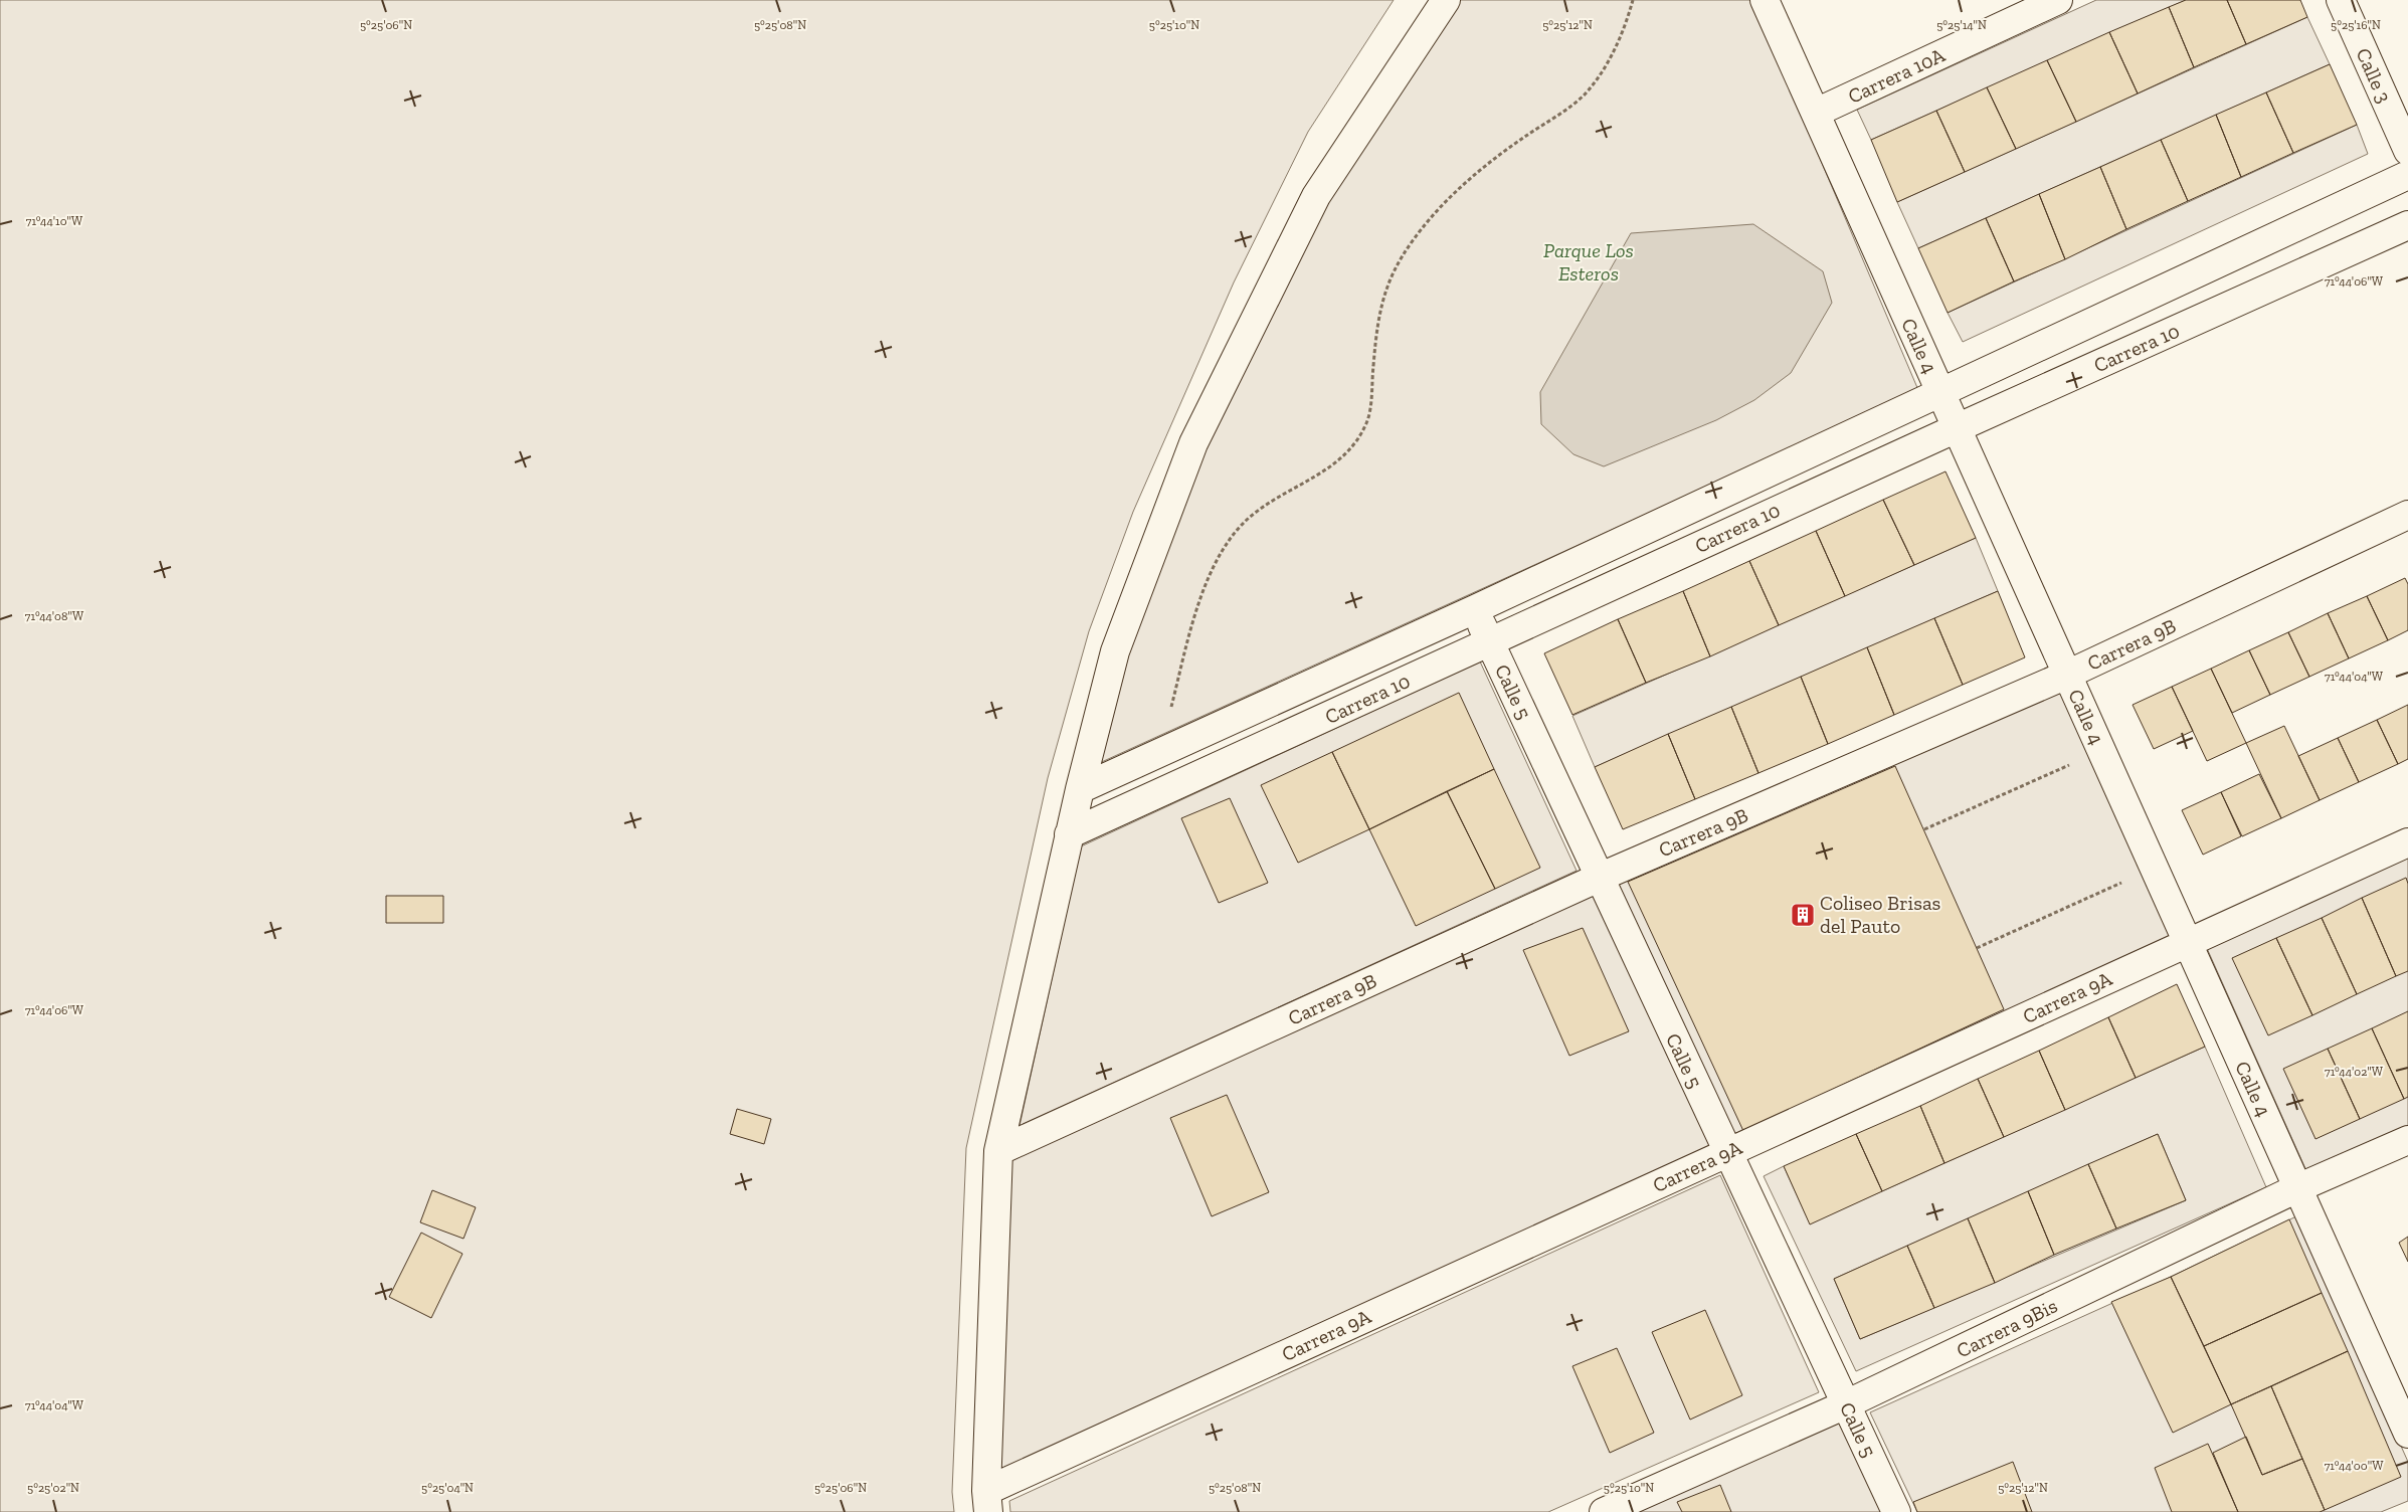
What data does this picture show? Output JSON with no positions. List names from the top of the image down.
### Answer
{
  "streets": {
    "street": [
      "Carrera 10A",
      "Calle 3",
      "Calle 4",
      "Carrera 10",
      "Carrera 9B",
      "Calle 5",
      "Carrera 9A",
      "Carrera 9Bis"
    ]
  },
  "crossings": [
    ["Carrera 10A", "Calle 4"],
    ["Calle 4", "Carrera 10"],
    ["Calle 4", "Carrera 9B"],
    ["Calle 4", "Carrera 9A"],
    ["Calle 4", "Carrera 9Bis"],
    ["Carrera 10", "Calle 5"],
    ["Carrera 9B", "Calle 5"],
    ["Calle 5", "Carrera 9A"],
    ["Calle 5", "Carrera 9Bis"]
  ],
  "parks": ["Parque Los Esteros"],
  "places": {
    "building": ["Coliseo Brisas del Pauto"]
  },
  "coordinates": [
    "5°25'06\"N",
    "5°25'08\"N",
    "5°25'10\"N",
    "5°25'12\"N",
    "5°25'14\"N",
    "5°25'16\"N",
    "71°44'10\"W",
    "71°44'06\"W",
    "71°44'08\"W",
    "71°44'04\"W",
    "71°44'02\"W",
    "71°44'00\"W",
    "5°25'02\"N",
    "5°25'04\"N"
  ]
}
